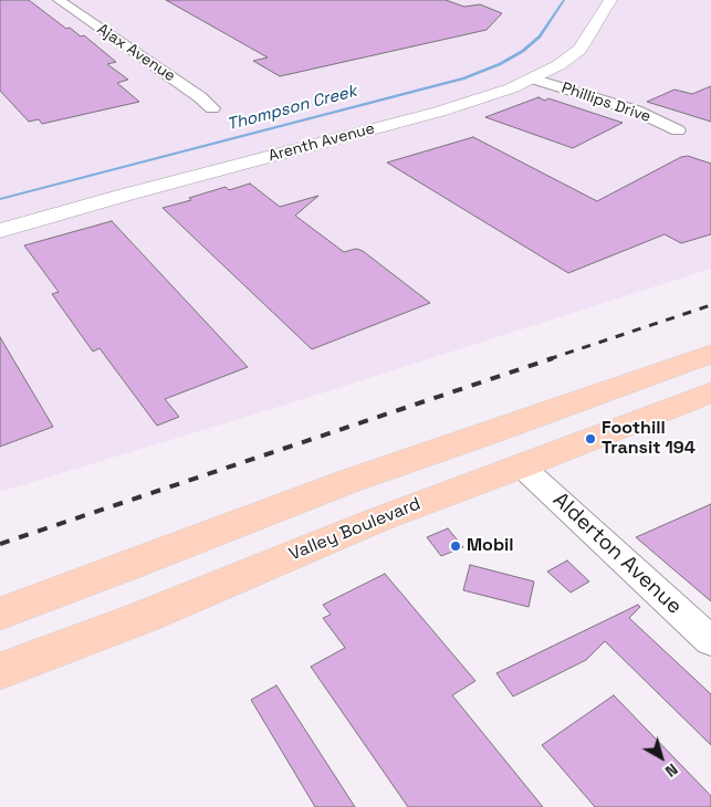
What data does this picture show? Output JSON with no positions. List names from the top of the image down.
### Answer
{
  "streets": {
    "main road": ["Valley Boulevard"],
    "street": [
      "Ajax Avenue",
      "Phillips Drive",
      "Arenth Avenue",
      "Alderton Avenue"
    ]
  },
  "crossings": [
    ["Phillips Drive", "Arenth Avenue"],
    ["Valley Boulevard", "Alderton Avenue"]
  ],
  "water": ["Thompson Creek"],
  "places": ["Foothill Transit 194", "Mobil"],
  "north": "bottom right"
}
